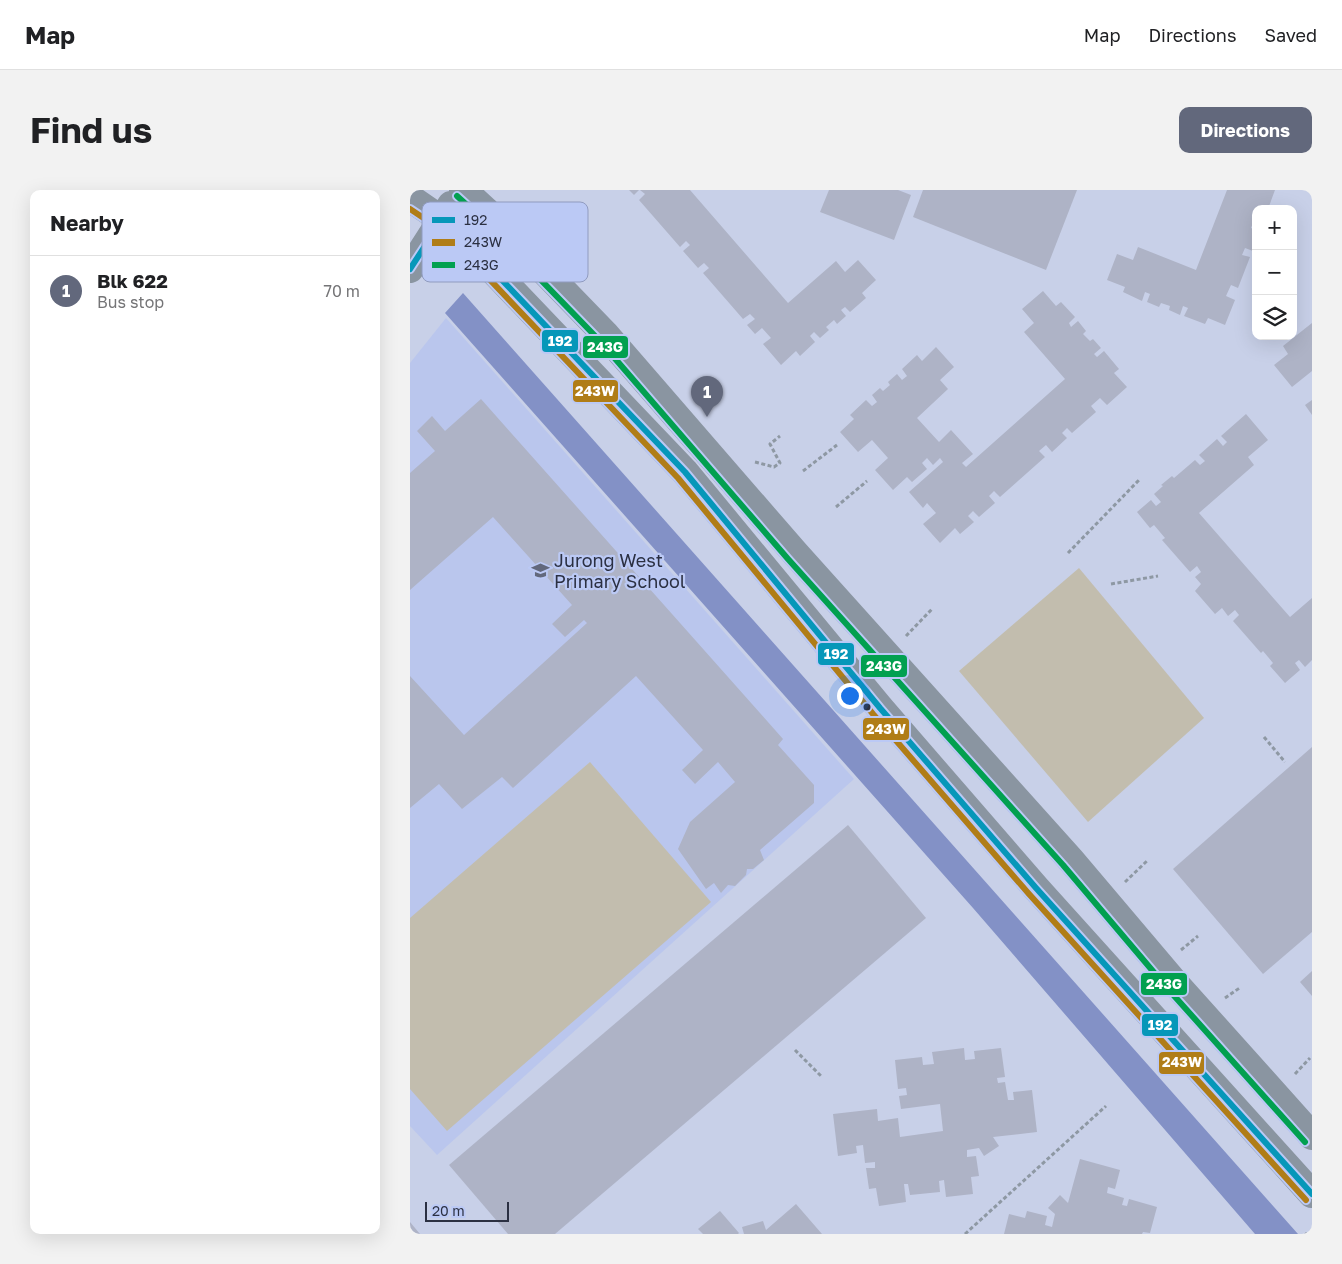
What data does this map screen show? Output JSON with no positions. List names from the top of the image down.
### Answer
{
  "places": {
    "school or university": ["Jurong West Primary School"]
  },
  "lines": ["transit line 243G", "transit line 243W", "transit line 192"],
  "legend": ["192", "243W", "243G"],
  "scale_bar": "20 m",
  "page": {
    "header": "Map",
    "nav": ["Map", "Directions", "Saved"],
    "buttons": "Directions",
    "title": "Find us",
    "heading": "Nearby",
    "map_buttons": ["+", "−"],
    "list": [
      {
        "mark": "1",
        "name": "Blk 622",
        "note": "Bus stop",
        "value": "70 m"
      }
    ],
    "pins": "1",
    "scale": "20 m"
  }
}
